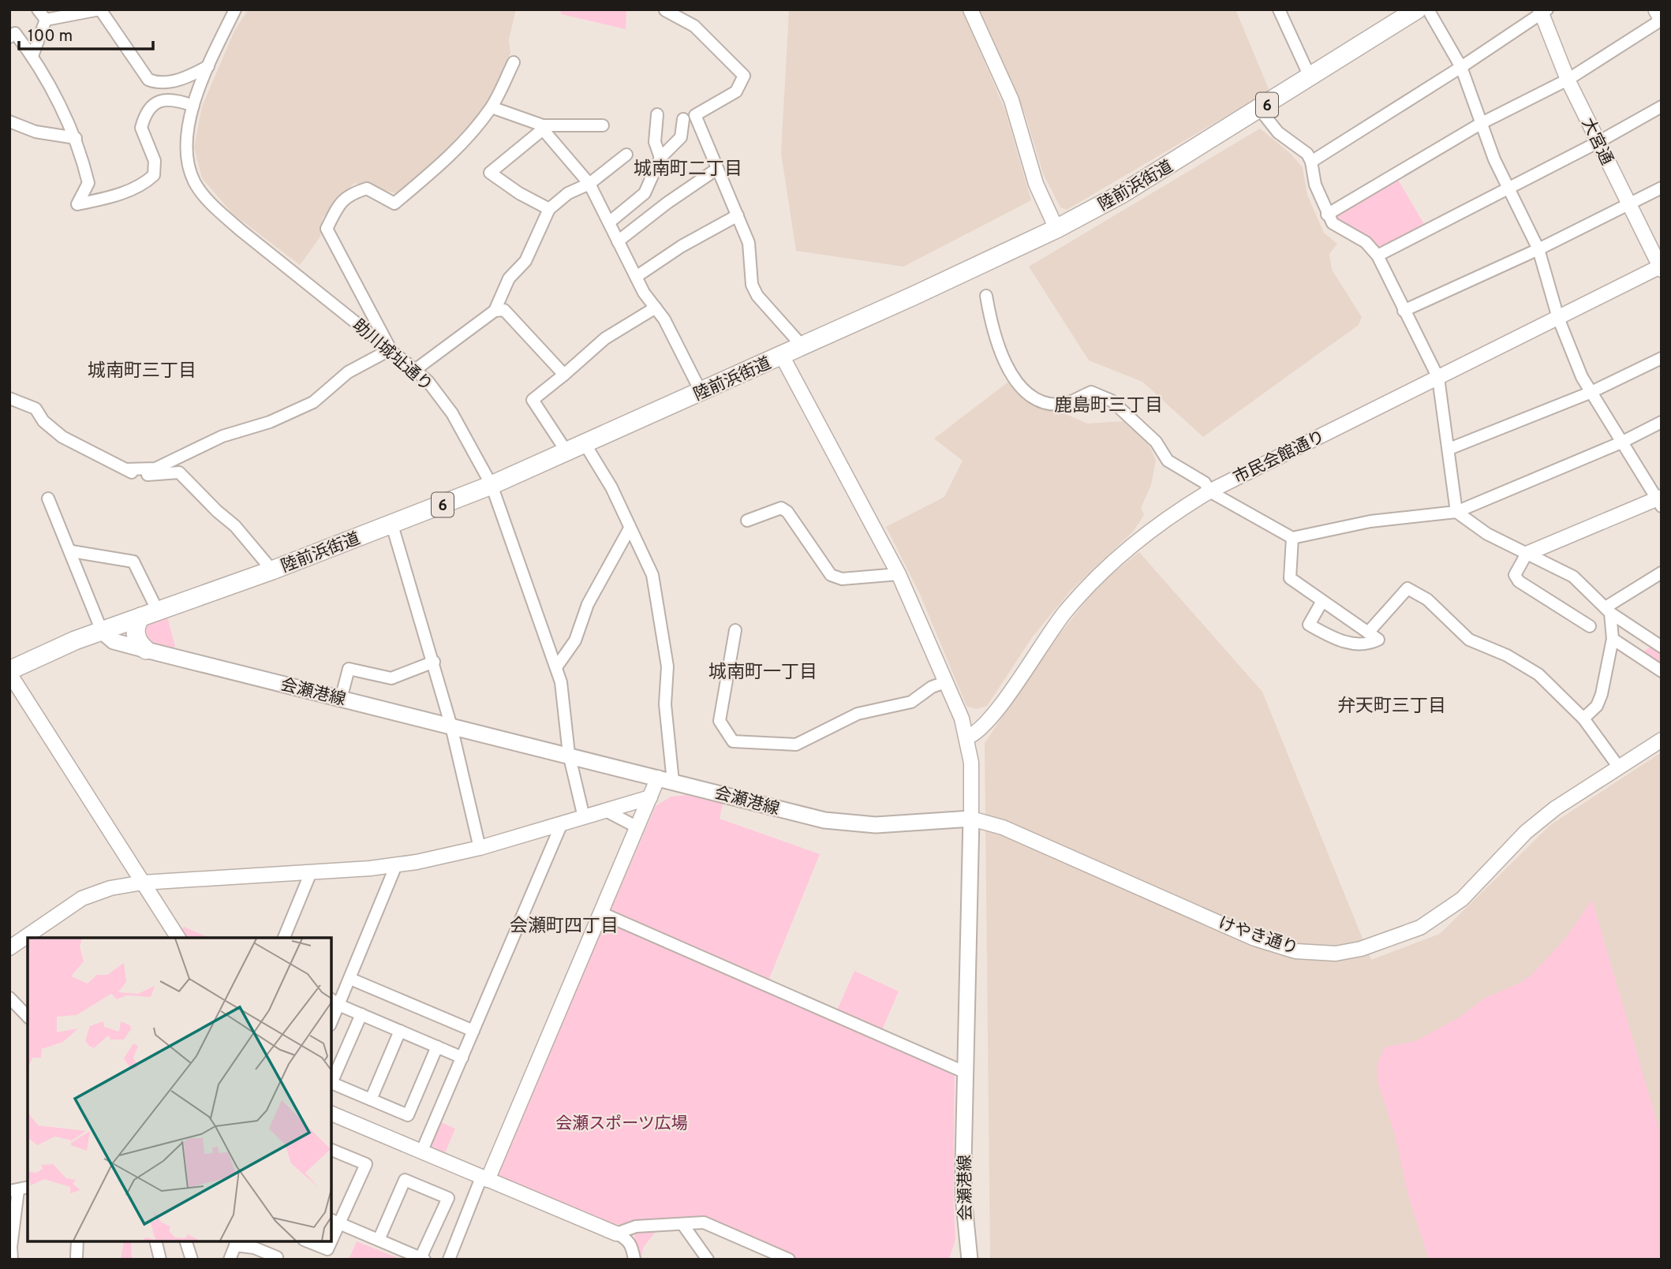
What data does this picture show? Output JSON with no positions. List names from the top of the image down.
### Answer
{
  "streets": {
    "highway": ["6", "陸前浜街道"],
    "main road": ["会瀬港線"],
    "street": [
      "大宮通",
      "助川城址通り",
      "市民会館通り",
      "けやき通り"
    ]
  },
  "crossings": [
    ["大宮通", "市民会館通り"],
    ["陸前浜街道", "助川城址通り"],
    ["陸前浜街道", "会瀬港線"],
    ["助川城址通り", "会瀬港線"],
    ["会瀬港線", "けやき通り"]
  ],
  "districts": [
    "城南町二丁目",
    "城南町三丁目",
    "鹿島町三丁目",
    "城南町一丁目",
    "弁天町三丁目",
    "会瀬町四丁目"
  ],
  "parks": ["会瀬スポーツ広場"],
  "scale_bar": "100 m"
}
